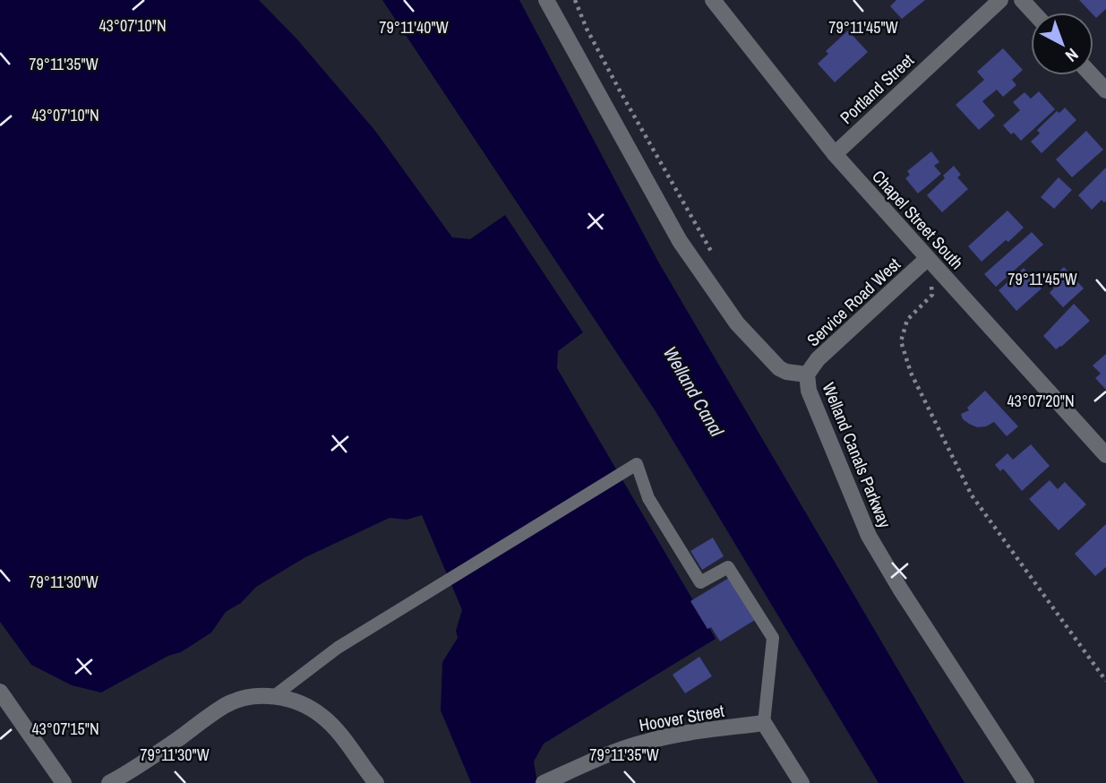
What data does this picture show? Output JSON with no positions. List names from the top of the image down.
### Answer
{
  "streets": {
    "street": [
      "Portland Street",
      "Chapel Street South",
      "Service Road West",
      "Welland Canals Parkway",
      "Hoover Street"
    ]
  },
  "crossings": [
    ["Portland Street", "Chapel Street South"],
    ["Chapel Street South", "Service Road West"],
    ["Service Road West", "Welland Canals Parkway"]
  ],
  "water": ["Welland Canal"],
  "north": "bottom right",
  "coordinates": [
    "43°07'10\"N",
    "79°11'40\"W",
    "79°11'45\"W",
    "79°11'35\"W",
    "43°07'20\"N",
    "79°11'30\"W",
    "43°07'15\"N"
  ]
}
